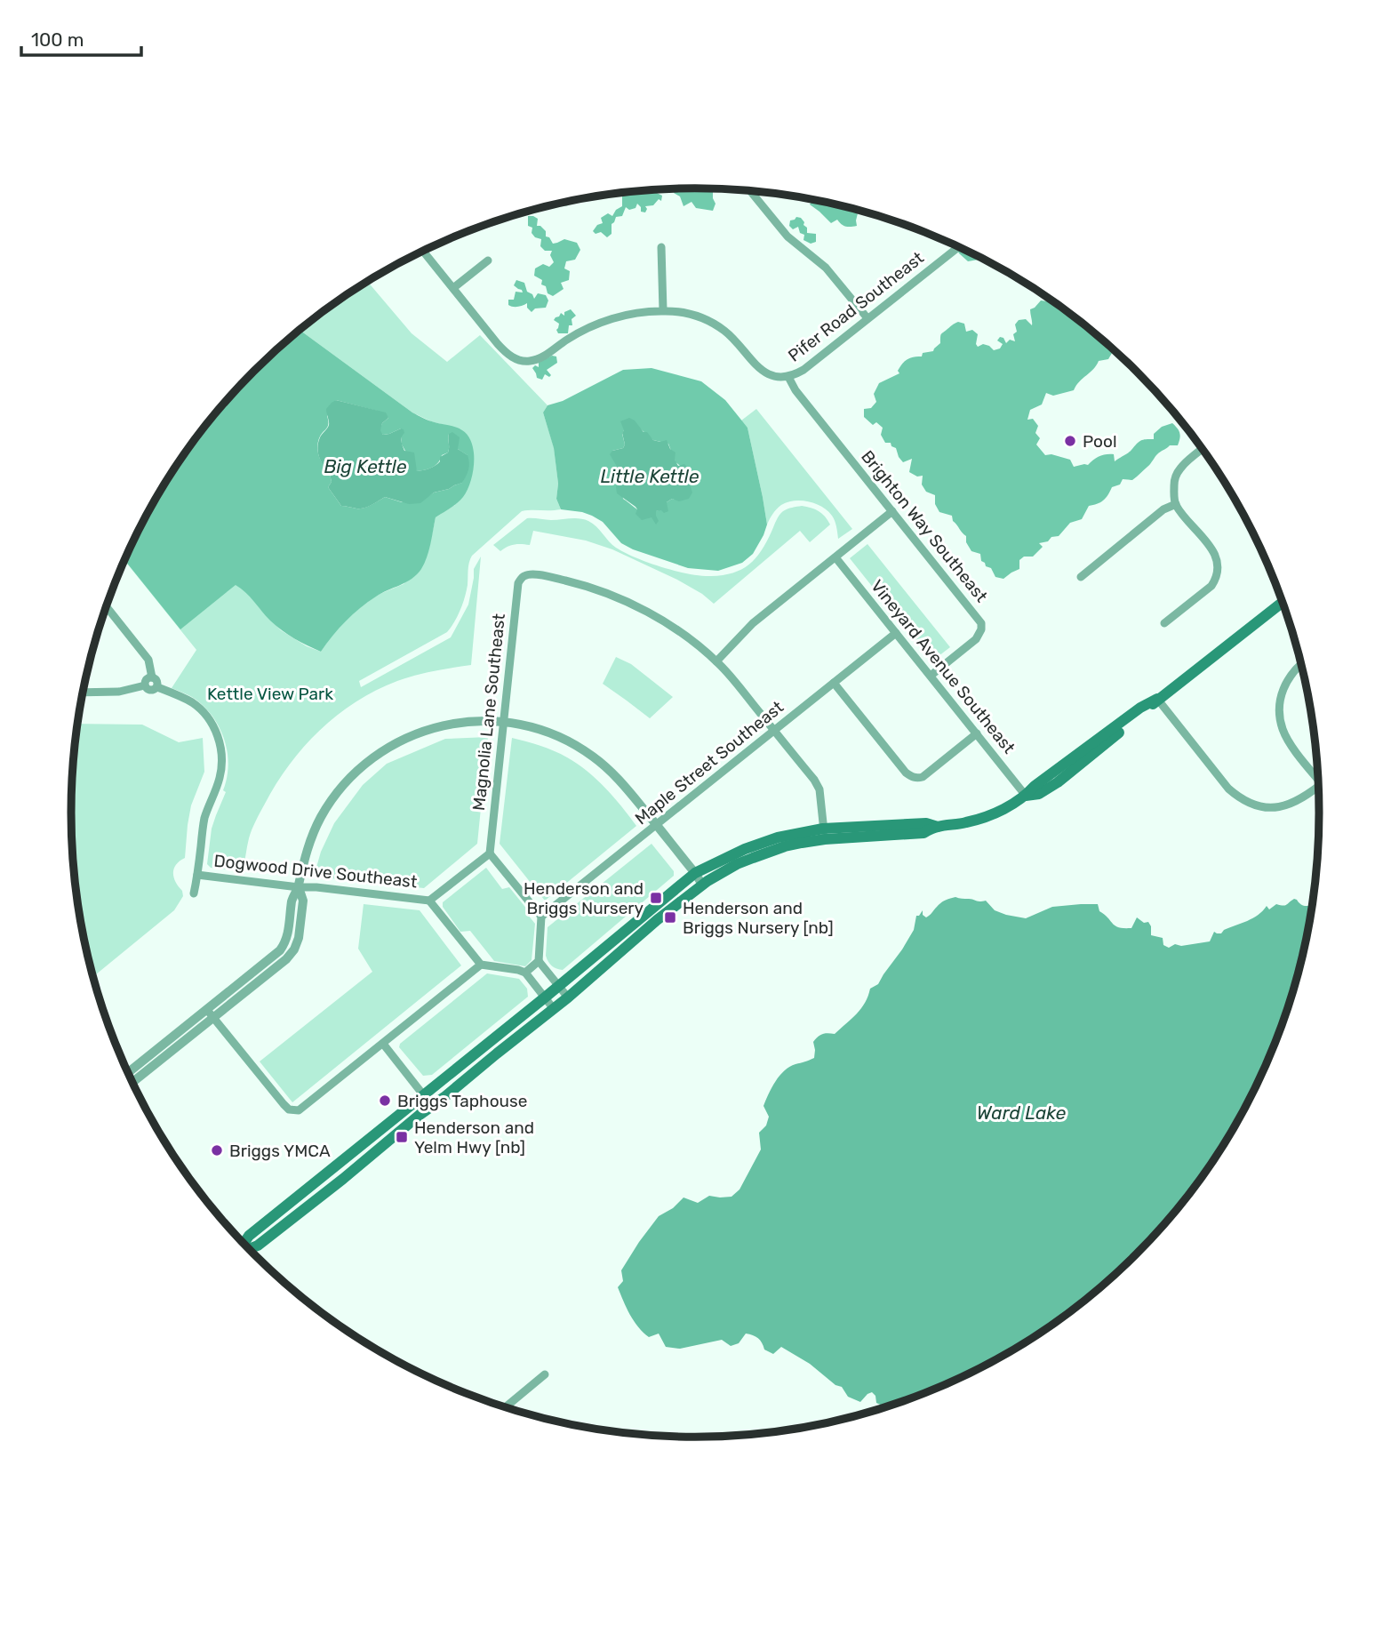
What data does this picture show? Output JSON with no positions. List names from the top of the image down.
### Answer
{
  "streets": {
    "street": [
      "Pifer Road Southeast",
      "Brighton Way Southeast",
      "Vineyard Avenue Southeast",
      "Magnolia Lane Southeast",
      "Maple Street Southeast",
      "Dogwood Drive Southeast"
    ]
  },
  "crossings": [
    ["Pifer Road Southeast", "Brighton Way Southeast"],
    ["Brighton Way Southeast", "Vineyard Avenue Southeast"],
    ["Vineyard Avenue Southeast", "Maple Street Southeast"]
  ],
  "water": ["Big Kettle", "Little Kettle", "Ward Lake"],
  "parks": ["Kettle View Park"],
  "places": {
    "other": ["Pool", "Briggs Taphouse", "Briggs YMCA"],
    "transit": ["Henderson and Briggs Nursery", "Henderson and Briggs Nursery [nb]", "Henderson and Yelm Hwy [nb]"]
  },
  "scale_bar": "100 m"
}
